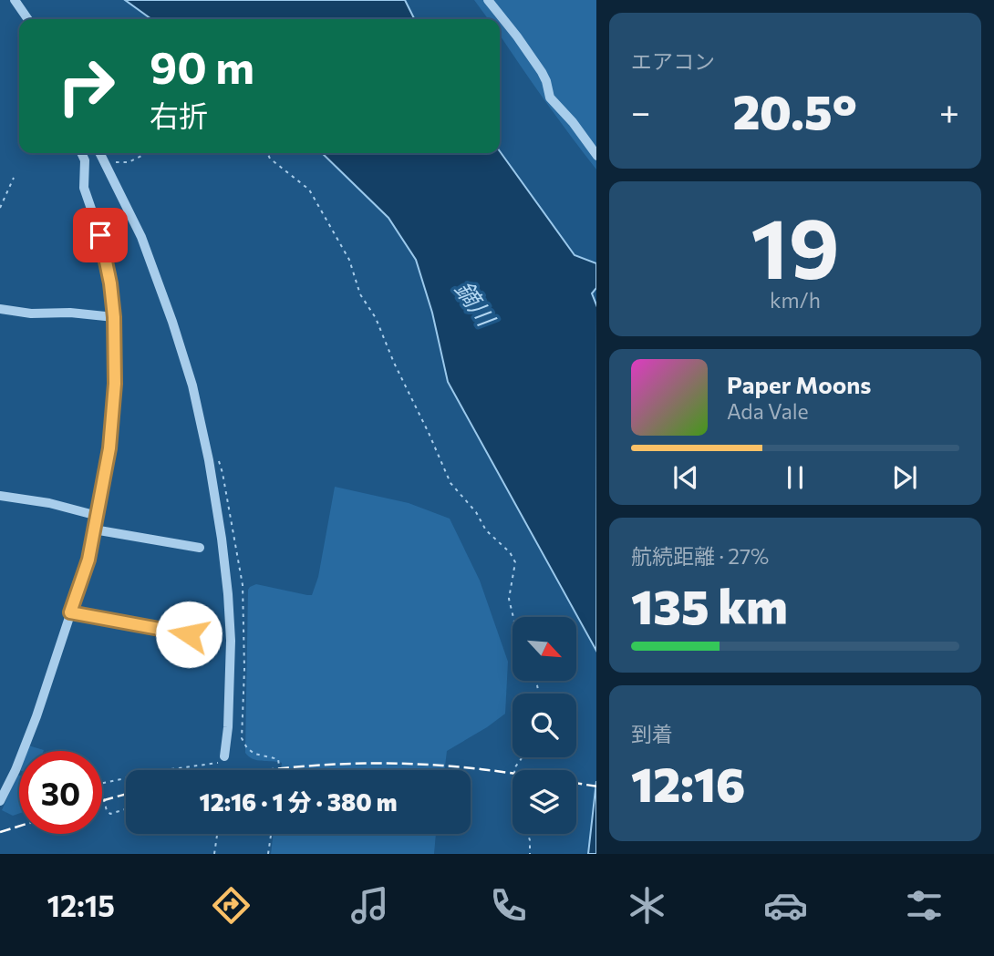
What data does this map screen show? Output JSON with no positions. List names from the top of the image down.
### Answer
{
  "water": ["鏑川"],
  "north": "bottom right",
  "page": {
    "tile": [
      "エアコン",
      ["19", "km/h"],
      ["航続距離 · 27%", "135 km"],
      ["到着", "12:16"]
    ],
    "turn": ["90 m", "右折"],
    "heat": ["−", "20.5°", "+"],
    "song": ["Paper Moons", "Ada Vale"],
    "limit": "30",
    "trip": "12:16 · 1 分 · 380 m",
    "tabs": "12:15"
  }
}
